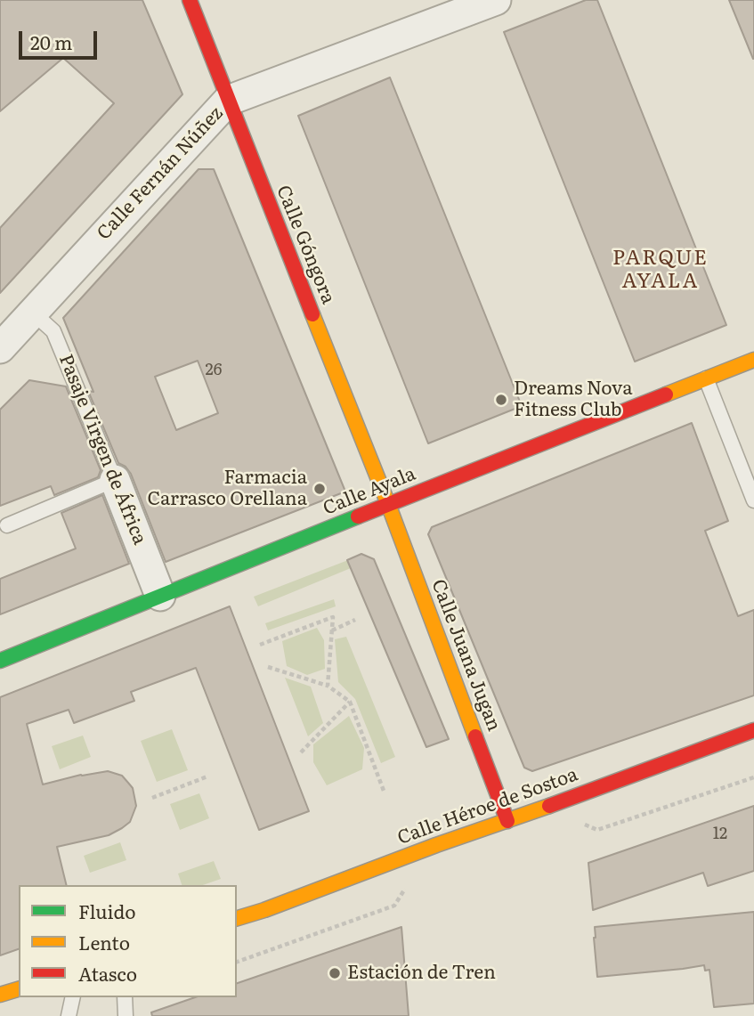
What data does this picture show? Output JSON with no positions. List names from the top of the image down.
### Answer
{
  "streets": {
    "main road": [
      "Calle Góngora",
      "Calle Ayala",
      "Calle Juana Jugan",
      "Calle Héroe de Sostoa"
    ],
    "street": ["Calle Fernán Núñez", "Pasaje Virgen de África"]
  },
  "crossings": [
    ["Calle Fernán Núñez", "Calle Góngora"],
    ["Calle Fernán Núñez", "Pasaje Virgen de África"],
    ["Calle Góngora", "Calle Ayala"],
    ["Calle Góngora", "Calle Juana Jugan"],
    ["Pasaje Virgen de África", "Calle Ayala"],
    ["Calle Ayala", "Calle Juana Jugan"],
    ["Calle Juana Jugan", "Calle Héroe de Sostoa"]
  ],
  "districts": ["PARQUE AYALA"],
  "places": ["Dreams Nova Fitness Club", "Farmacia Carrasco Orellana", "Estación de Tren"],
  "house_numbers": ["26", "12"],
  "legend": ["Fluido", "Lento", "Atasco"],
  "scale_bar": "20 m"
}
